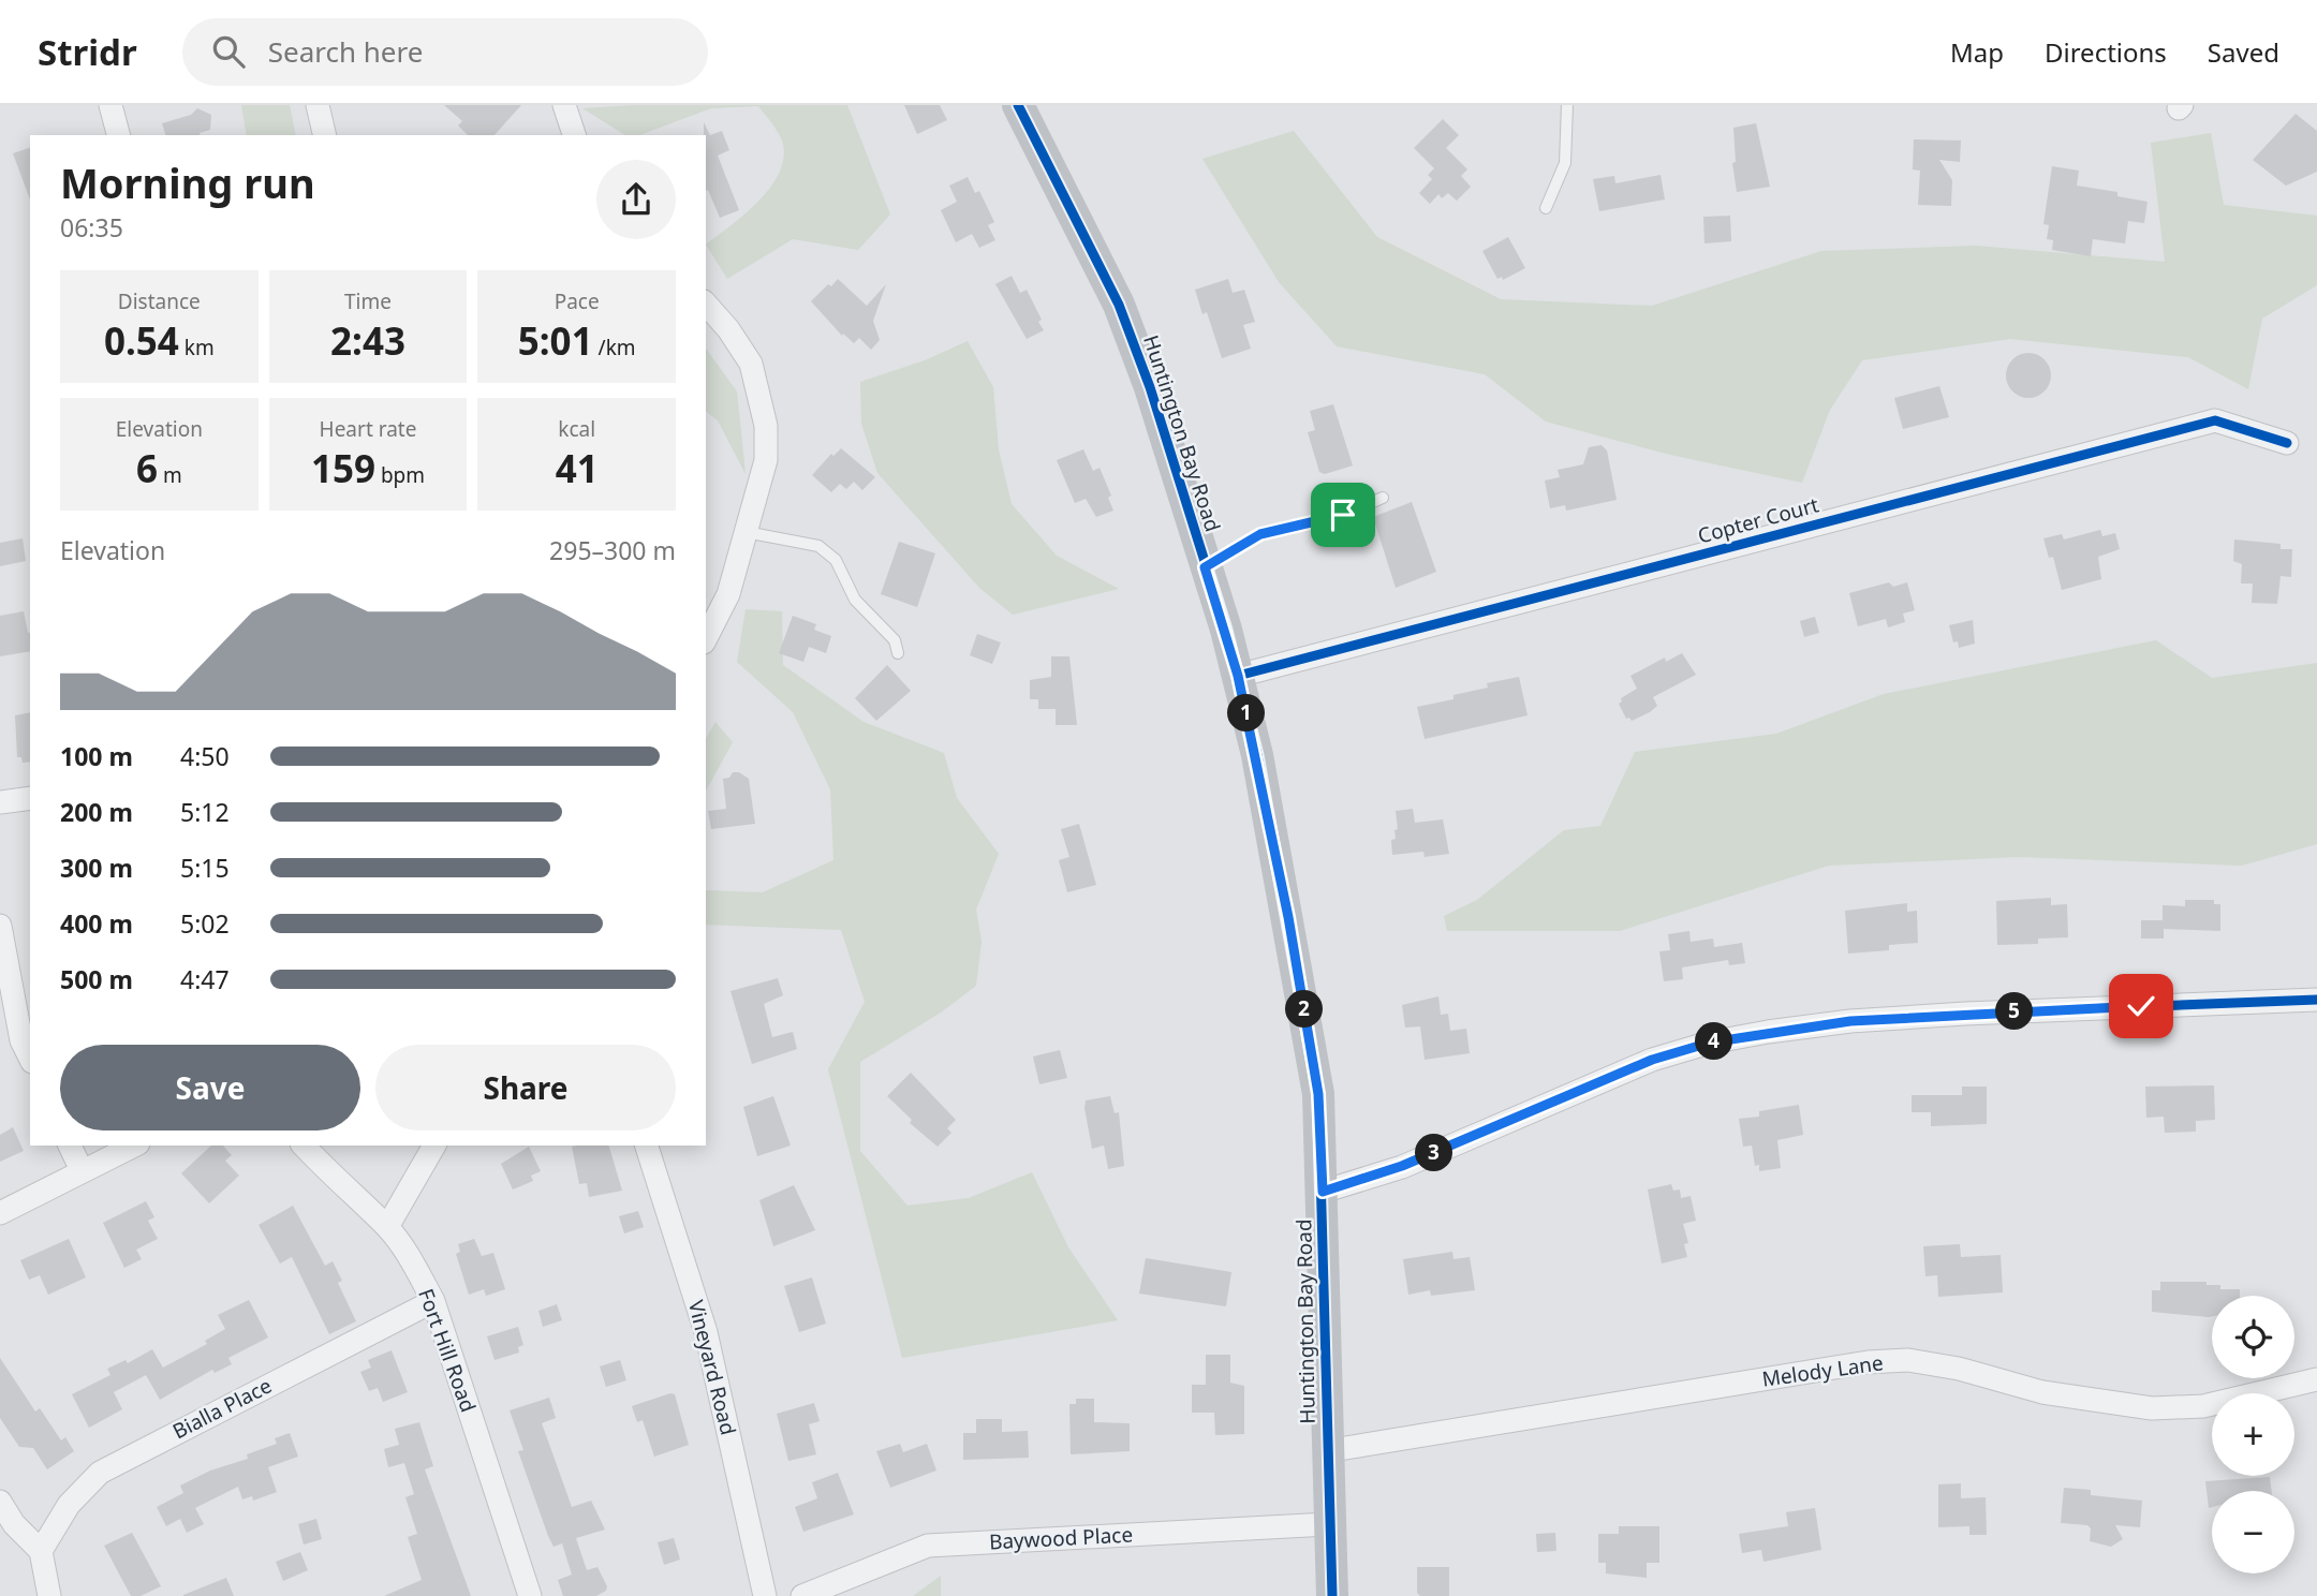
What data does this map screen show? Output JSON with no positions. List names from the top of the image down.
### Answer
{
  "streets": {
    "street": [
      "Huntington Bay Road",
      "Copter Court",
      "Fort Hill Road",
      "Vineyard Road",
      "Melody Lane",
      "Bialla Place",
      "Baywood Place"
    ]
  },
  "crossings": [
    ["Huntington Bay Road", "Copter Court"],
    ["Huntington Bay Road", "Melody Lane"],
    ["Huntington Bay Road", "Baywood Place"],
    ["Fort Hill Road", "Bialla Place"]
  ],
  "page": {
    "header": "Stridr",
    "search": "Search here",
    "nav": ["Map", "Directions", "Saved"],
    "heading": ["Morning run", "06:35"],
    "stats": [
      ["Distance", "0.54 km"],
      ["Time", "2:43"],
      ["Pace", "5:01 /km"],
      ["Elevation", "6 m"],
      ["Heart rate", "159 bpm"],
      ["kcal", "41"]
    ],
    "chart": ["Elevation", "295–300 m"],
    "pins": [
      "1",
      "2",
      "5",
      "4",
      "3"
    ],
    "list": [
      {
        "name": "100 m",
        "note": "4:50"
      },
      {
        "name": "200 m",
        "note": "5:12"
      },
      {
        "name": "300 m",
        "note": "5:15"
      },
      {
        "name": "400 m",
        "note": "5:02"
      },
      {
        "name": "500 m",
        "note": "4:47"
      }
    ],
    "buttons": ["Save", "Share"],
    "map_buttons": ["+", "−"]
  }
}
